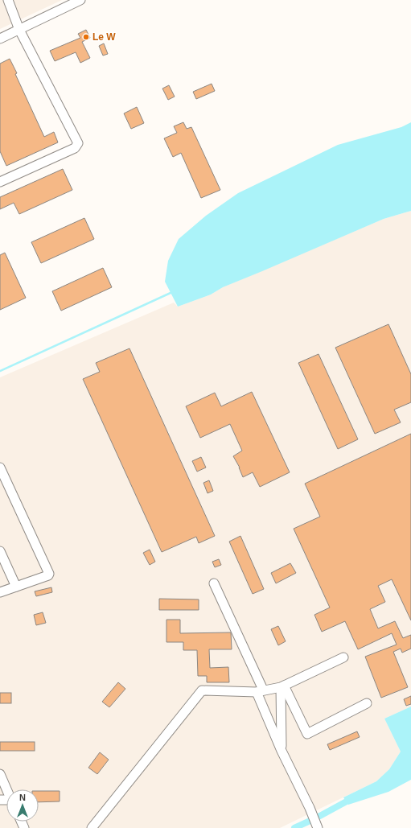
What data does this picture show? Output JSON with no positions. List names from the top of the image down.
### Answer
{
  "places": ["Le W"],
  "north": "top"
}
